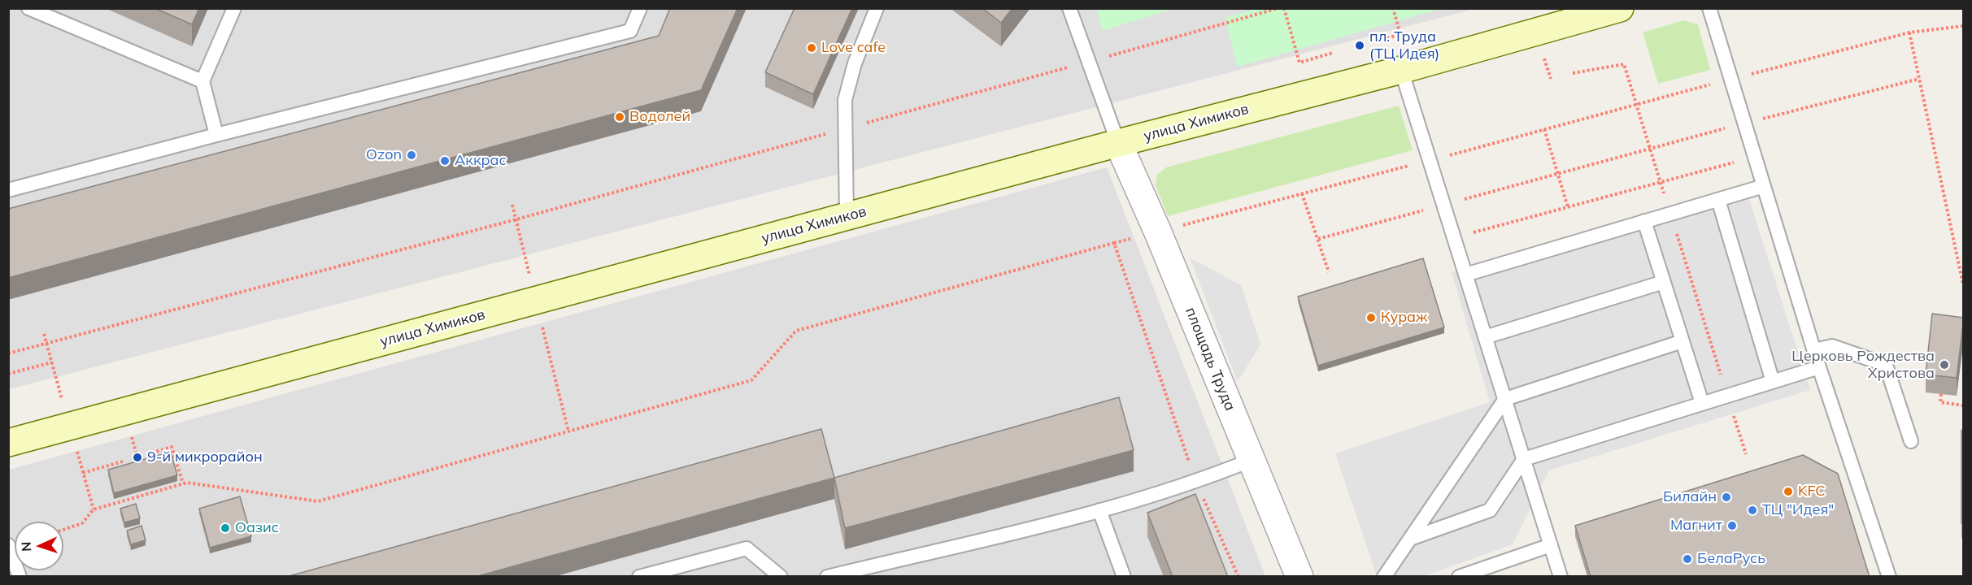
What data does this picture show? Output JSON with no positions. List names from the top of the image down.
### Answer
{
  "streets": {
    "street": ["улица Химиков", "площадь Труда"]
  },
  "crossings": [
    ["улица Химиков", "площадь Труда"]
  ],
  "places": [
    "пл. Труда (ТЦ Идея)",
    "Love cafe",
    "Водолей",
    "Ozon",
    "Аккрас",
    "Кураж",
    "Церковь Рождества Христова",
    "9-й микрорайон",
    "KFC",
    "Билайн",
    "ТЦ \"Идея\"",
    "Магнит",
    "Оазис",
    "БелаРусь"
  ],
  "north": "left"
}
